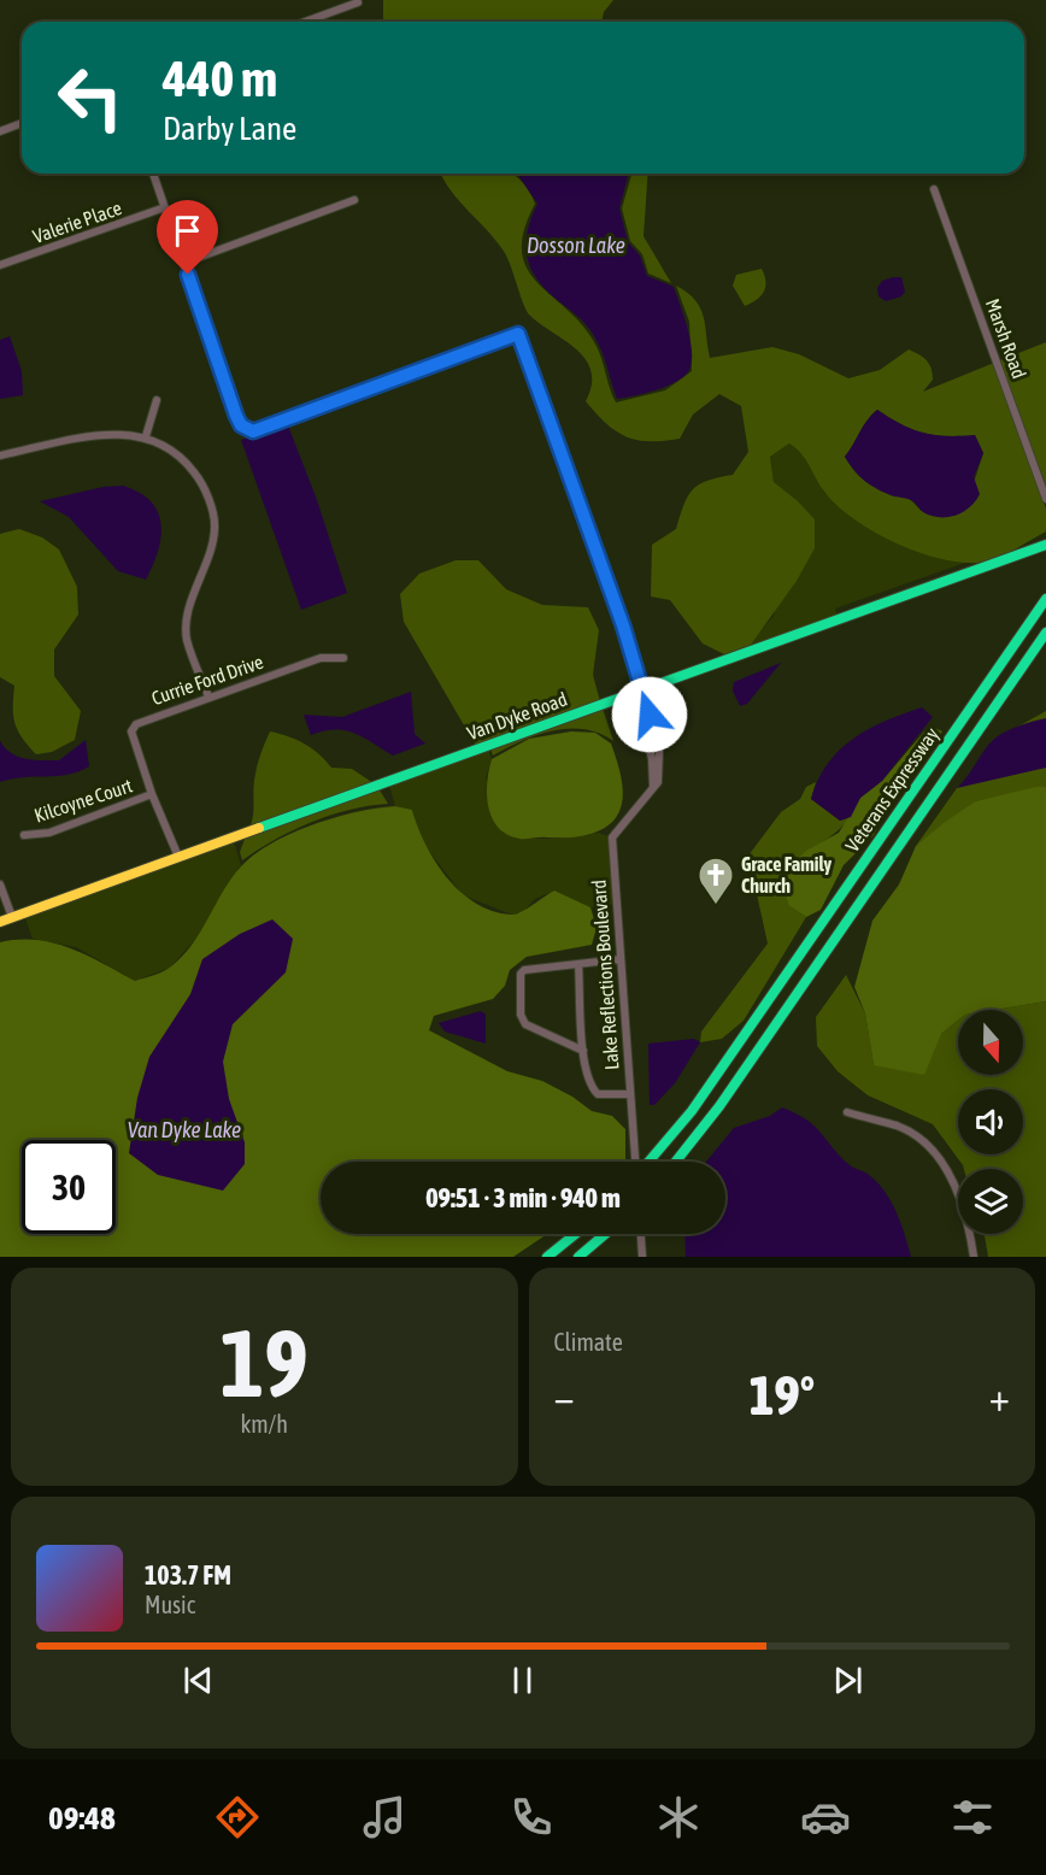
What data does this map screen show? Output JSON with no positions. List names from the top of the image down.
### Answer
{
  "streets": {
    "main road": ["Van Dyke Road", "Veterans Expressway"],
    "street": [
      "Valerie Place",
      "Marsh Road",
      "Currie Ford Drive",
      "Kilcoyne Court",
      "Lake Reflections Boulevard"
    ]
  },
  "crossings": [
    ["Currie Ford Drive", "Van Dyke Road"],
    ["Currie Ford Drive", "Kilcoyne Court"],
    ["Van Dyke Road", "Lake Reflections Boulevard"]
  ],
  "water": ["Dosson Lake", "Van Dyke Lake"],
  "places": {
    "church": ["Grace Family Church"]
  },
  "north": "bottom",
  "page": {
    "turn": ["440 m", "Darby Lane"],
    "limit": "30",
    "trip": "09:51 · 3 min · 940 m",
    "tile": [
      ["19", "km/h"],
      "Climate"
    ],
    "heat": ["−", "19°", "+"],
    "song": ["103.7 FM", "Music"],
    "tabs": "09:48"
  }
}
